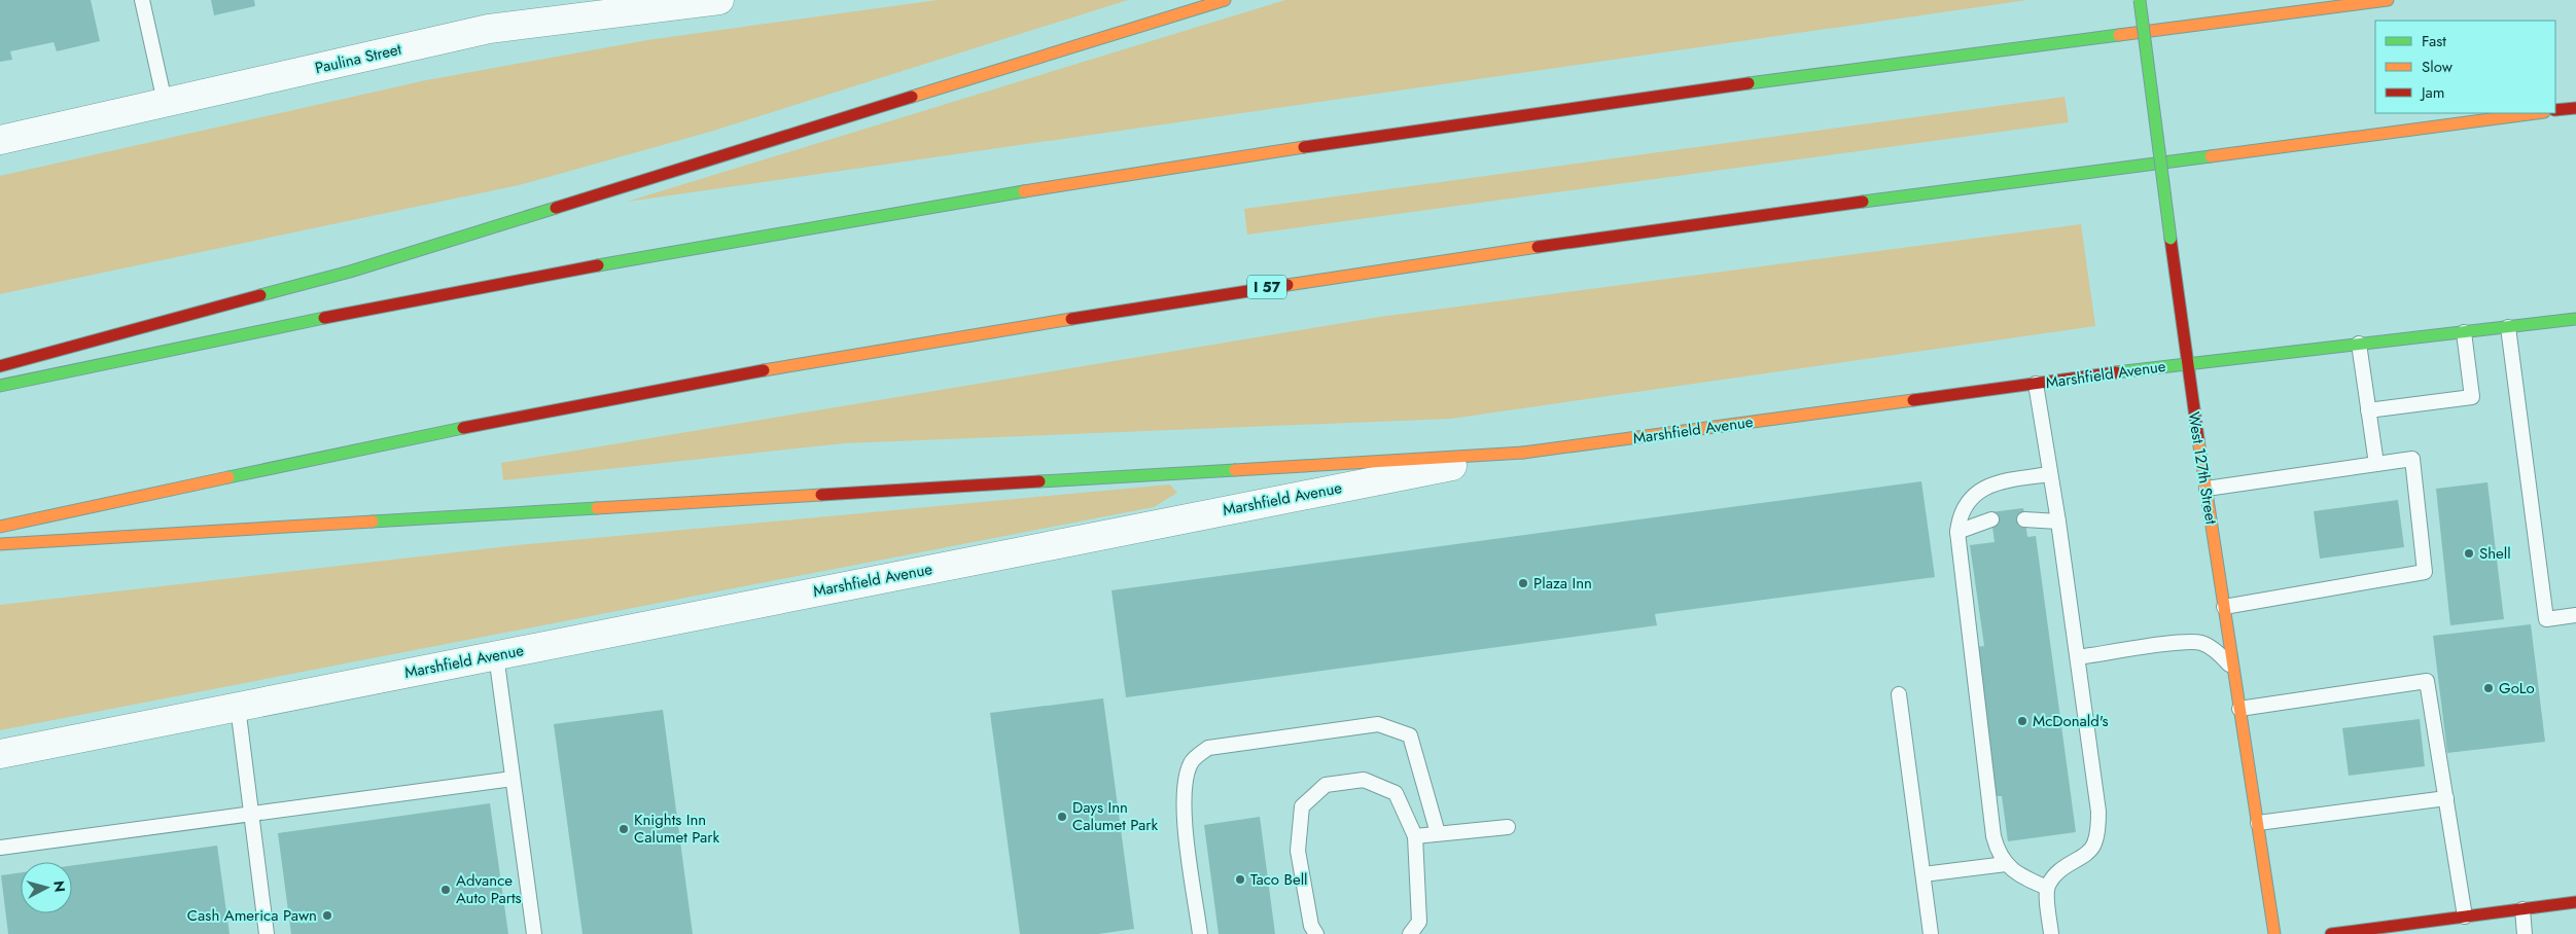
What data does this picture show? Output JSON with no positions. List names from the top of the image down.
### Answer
{
  "streets": {
    "main road": ["I 57", "Marshfield Avenue", "West 127th Street"],
    "street": ["Paulina Street"]
  },
  "crossings": [
    ["Marshfield Avenue", "West 127th Street"]
  ],
  "places": [
    "Shell",
    "Plaza Inn",
    "GoLo",
    "McDonald's",
    "Days Inn Calumet Park",
    "Knights Inn Calumet Park",
    "Taco Bell",
    "Advance Auto Parts",
    "Cash America Pawn"
  ],
  "legend": ["Fast", "Slow", "Jam"],
  "north": "right"
}
